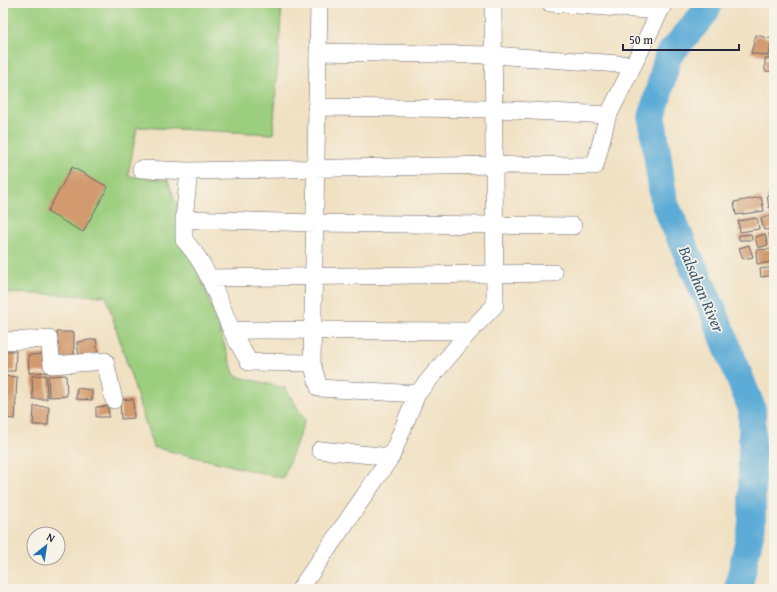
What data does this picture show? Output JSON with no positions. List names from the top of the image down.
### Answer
{
  "water": ["Balsahan River"],
  "scale_bar": "50 m",
  "north": "top right"
}
